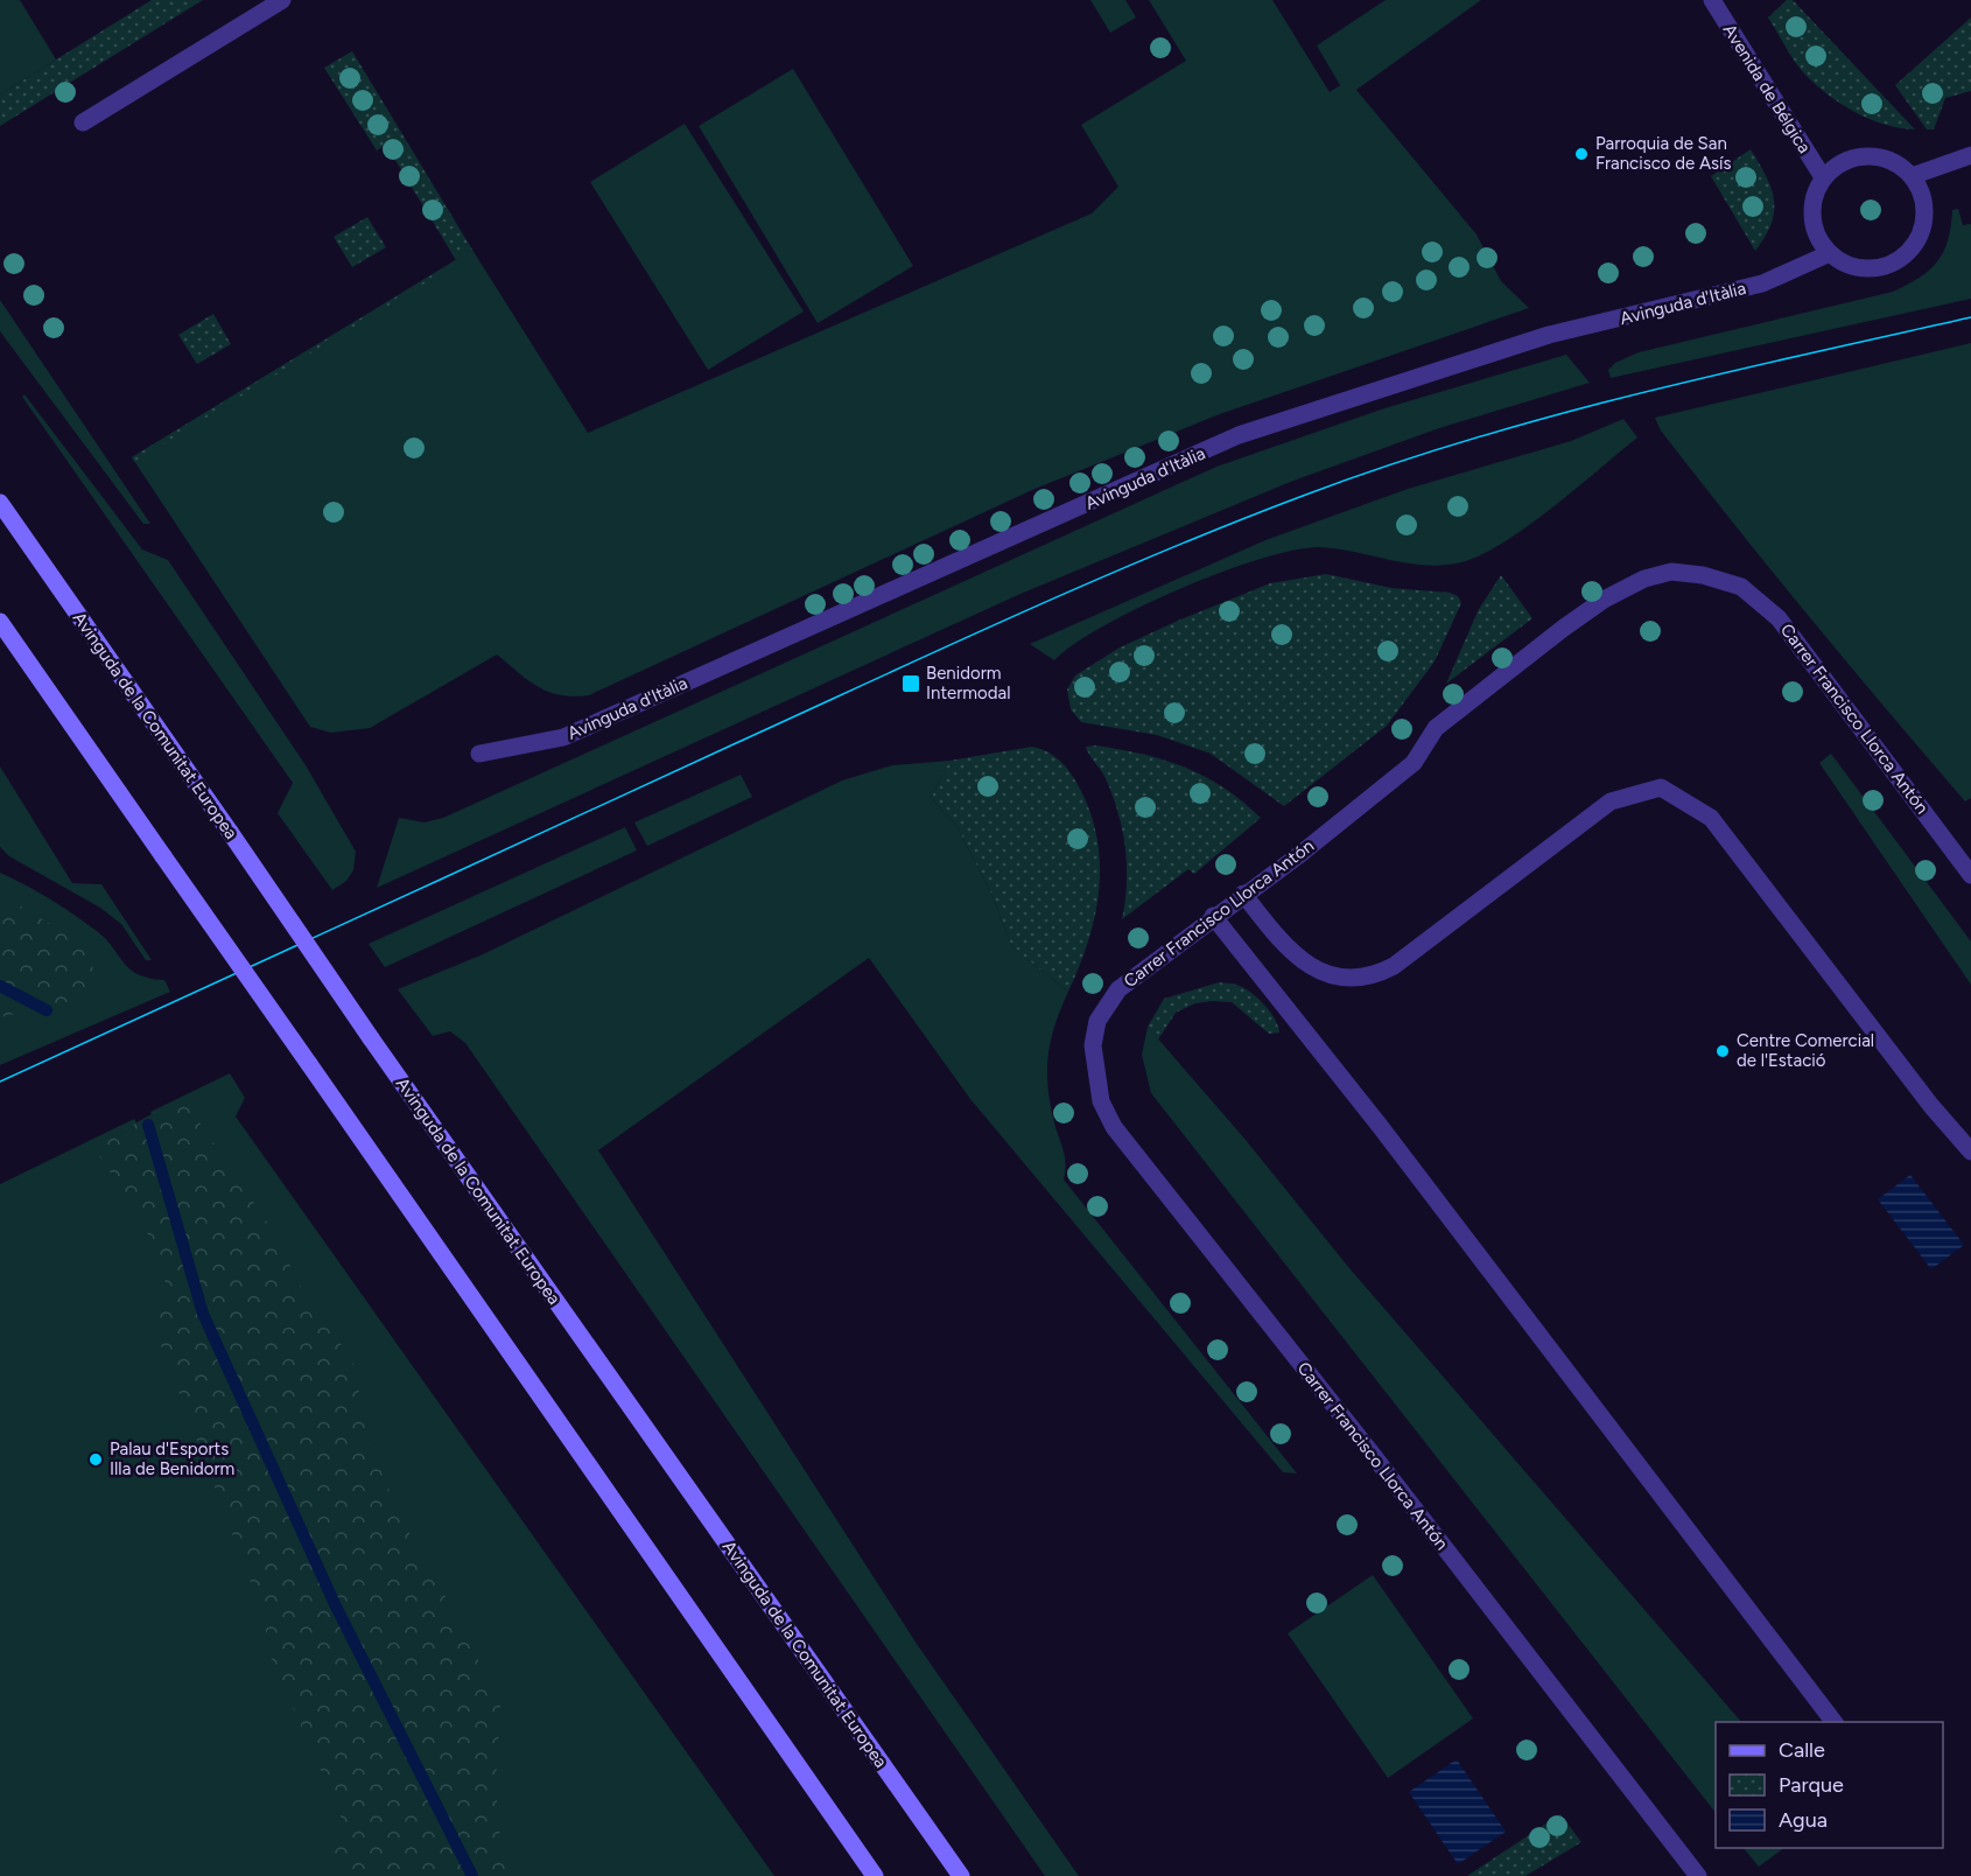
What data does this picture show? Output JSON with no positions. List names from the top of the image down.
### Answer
{
  "streets": {
    "main road": ["Avinguda de la Comunitat Europea"],
    "street": ["Avenida de Bélgica", "Avinguda d'Itàlia", "Carrer Francisco Llorca Antón"]
  },
  "crossings": [
    ["Avenida de Bélgica", "Avinguda d'Itàlia"]
  ],
  "places": {
    "other": ["Parroquia de San Francisco de Asís", "Centre Comercial de l'Estació", "Palau d'Esports Illa de Benidorm"],
    "transit": ["Benidorm Intermodal"]
  },
  "legend": ["Calle", "Parque", "Agua"]
}
